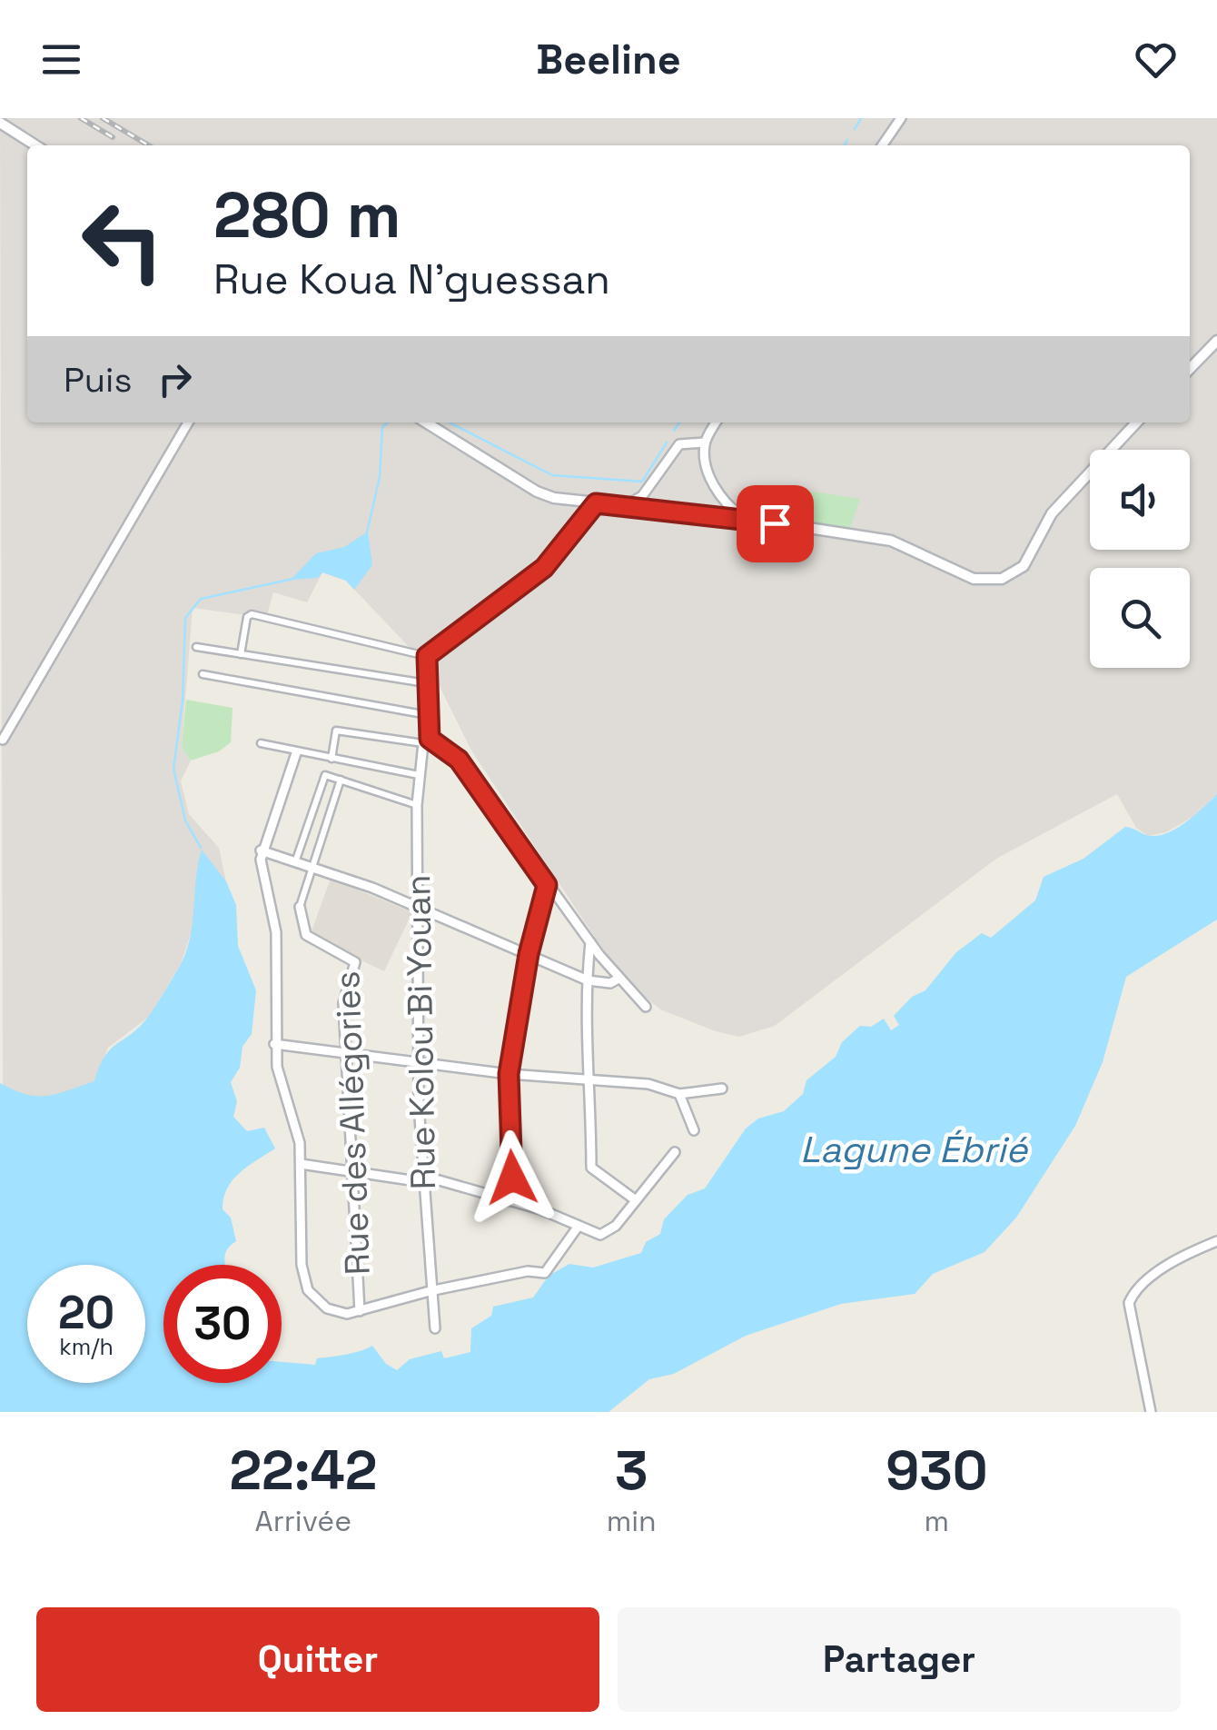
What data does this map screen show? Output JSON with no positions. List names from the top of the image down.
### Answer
{
  "streets": {
    "street": ["Rue Kolou Bi Youan", "Rue des Allégories"]
  },
  "water": ["Lagune Ébrié"],
  "page": {
    "header": "Beeline",
    "turn": ["280 m", "Rue Koua N'guessan"],
    "then": "Puis",
    "speed": "20 km/h",
    "limit": "30",
    "eta": [
      "22:42",
      "Arrivée",
      "3",
      "min",
      "930",
      "m"
    ],
    "buttons": ["Quitter", "Partager"]
  }
}
